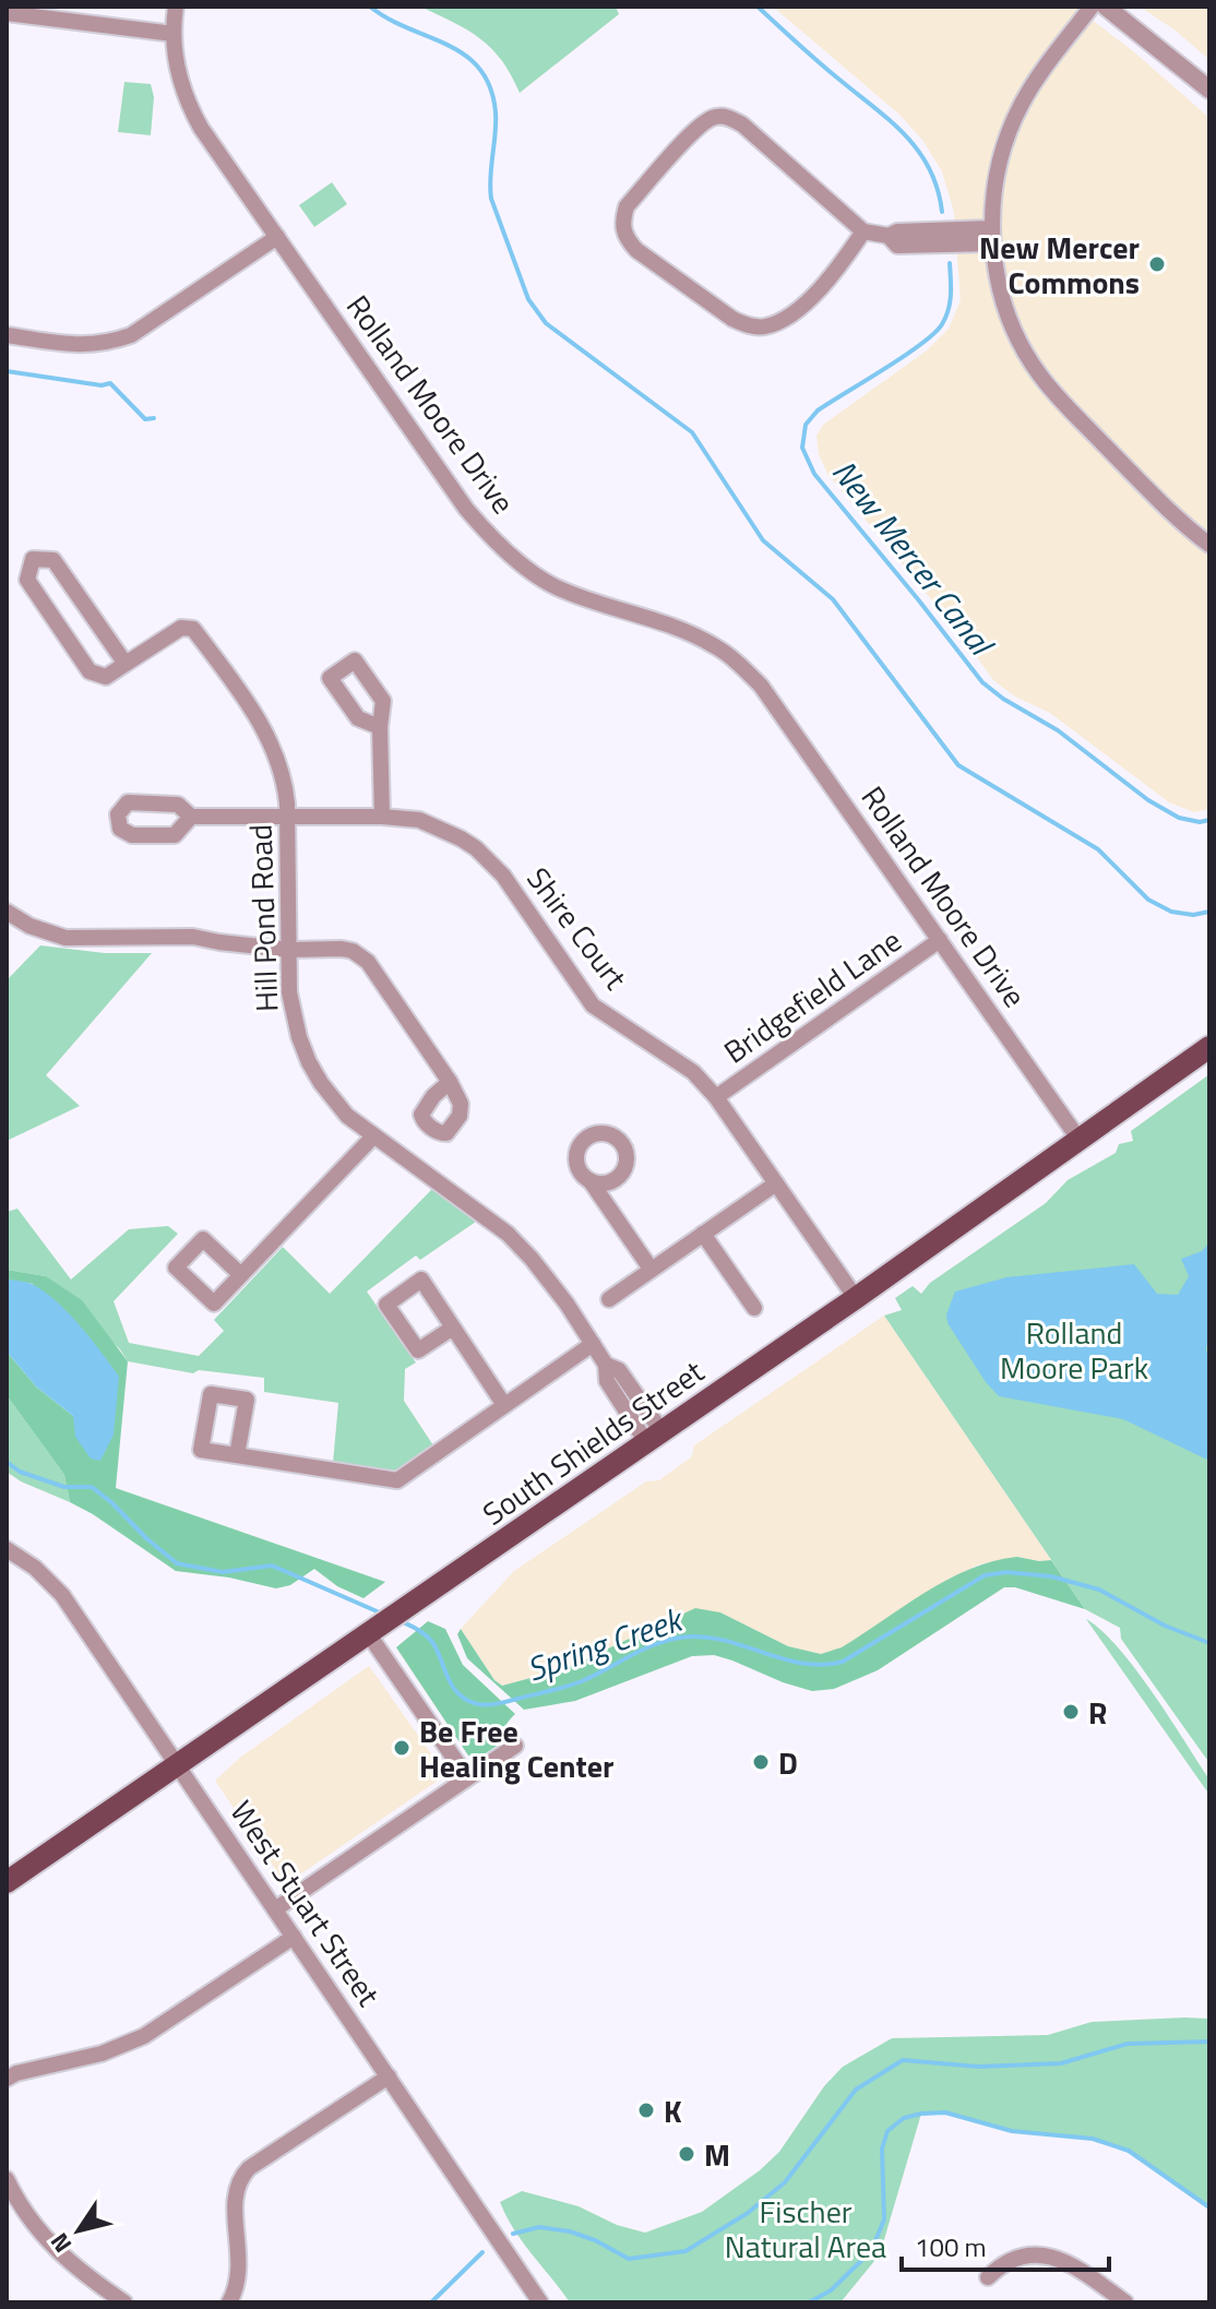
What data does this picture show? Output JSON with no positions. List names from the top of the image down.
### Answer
{
  "streets": {
    "main road": ["South Shields Street"],
    "street": [
      "Rolland Moore Drive",
      "Hill Pond Road",
      "Shire Court",
      "Bridgefield Lane",
      "West Stuart Street"
    ]
  },
  "crossings": [
    ["Rolland Moore Drive", "Bridgefield Lane"],
    ["Rolland Moore Drive", "South Shields Street"],
    ["Hill Pond Road", "Shire Court"],
    ["Hill Pond Road", "South Shields Street"],
    ["Shire Court", "Bridgefield Lane"],
    ["Shire Court", "South Shields Street"],
    ["South Shields Street", "West Stuart Street"]
  ],
  "water": ["New Mercer Canal", "Spring Creek"],
  "parks": ["Rolland Moore Park", "Fischer Natural Area"],
  "places": [
    "New Mercer Commons",
    "R",
    "Be Free Healing Center",
    "D",
    "K",
    "M"
  ],
  "scale_bar": "100 m",
  "north": "bottom left"
}
